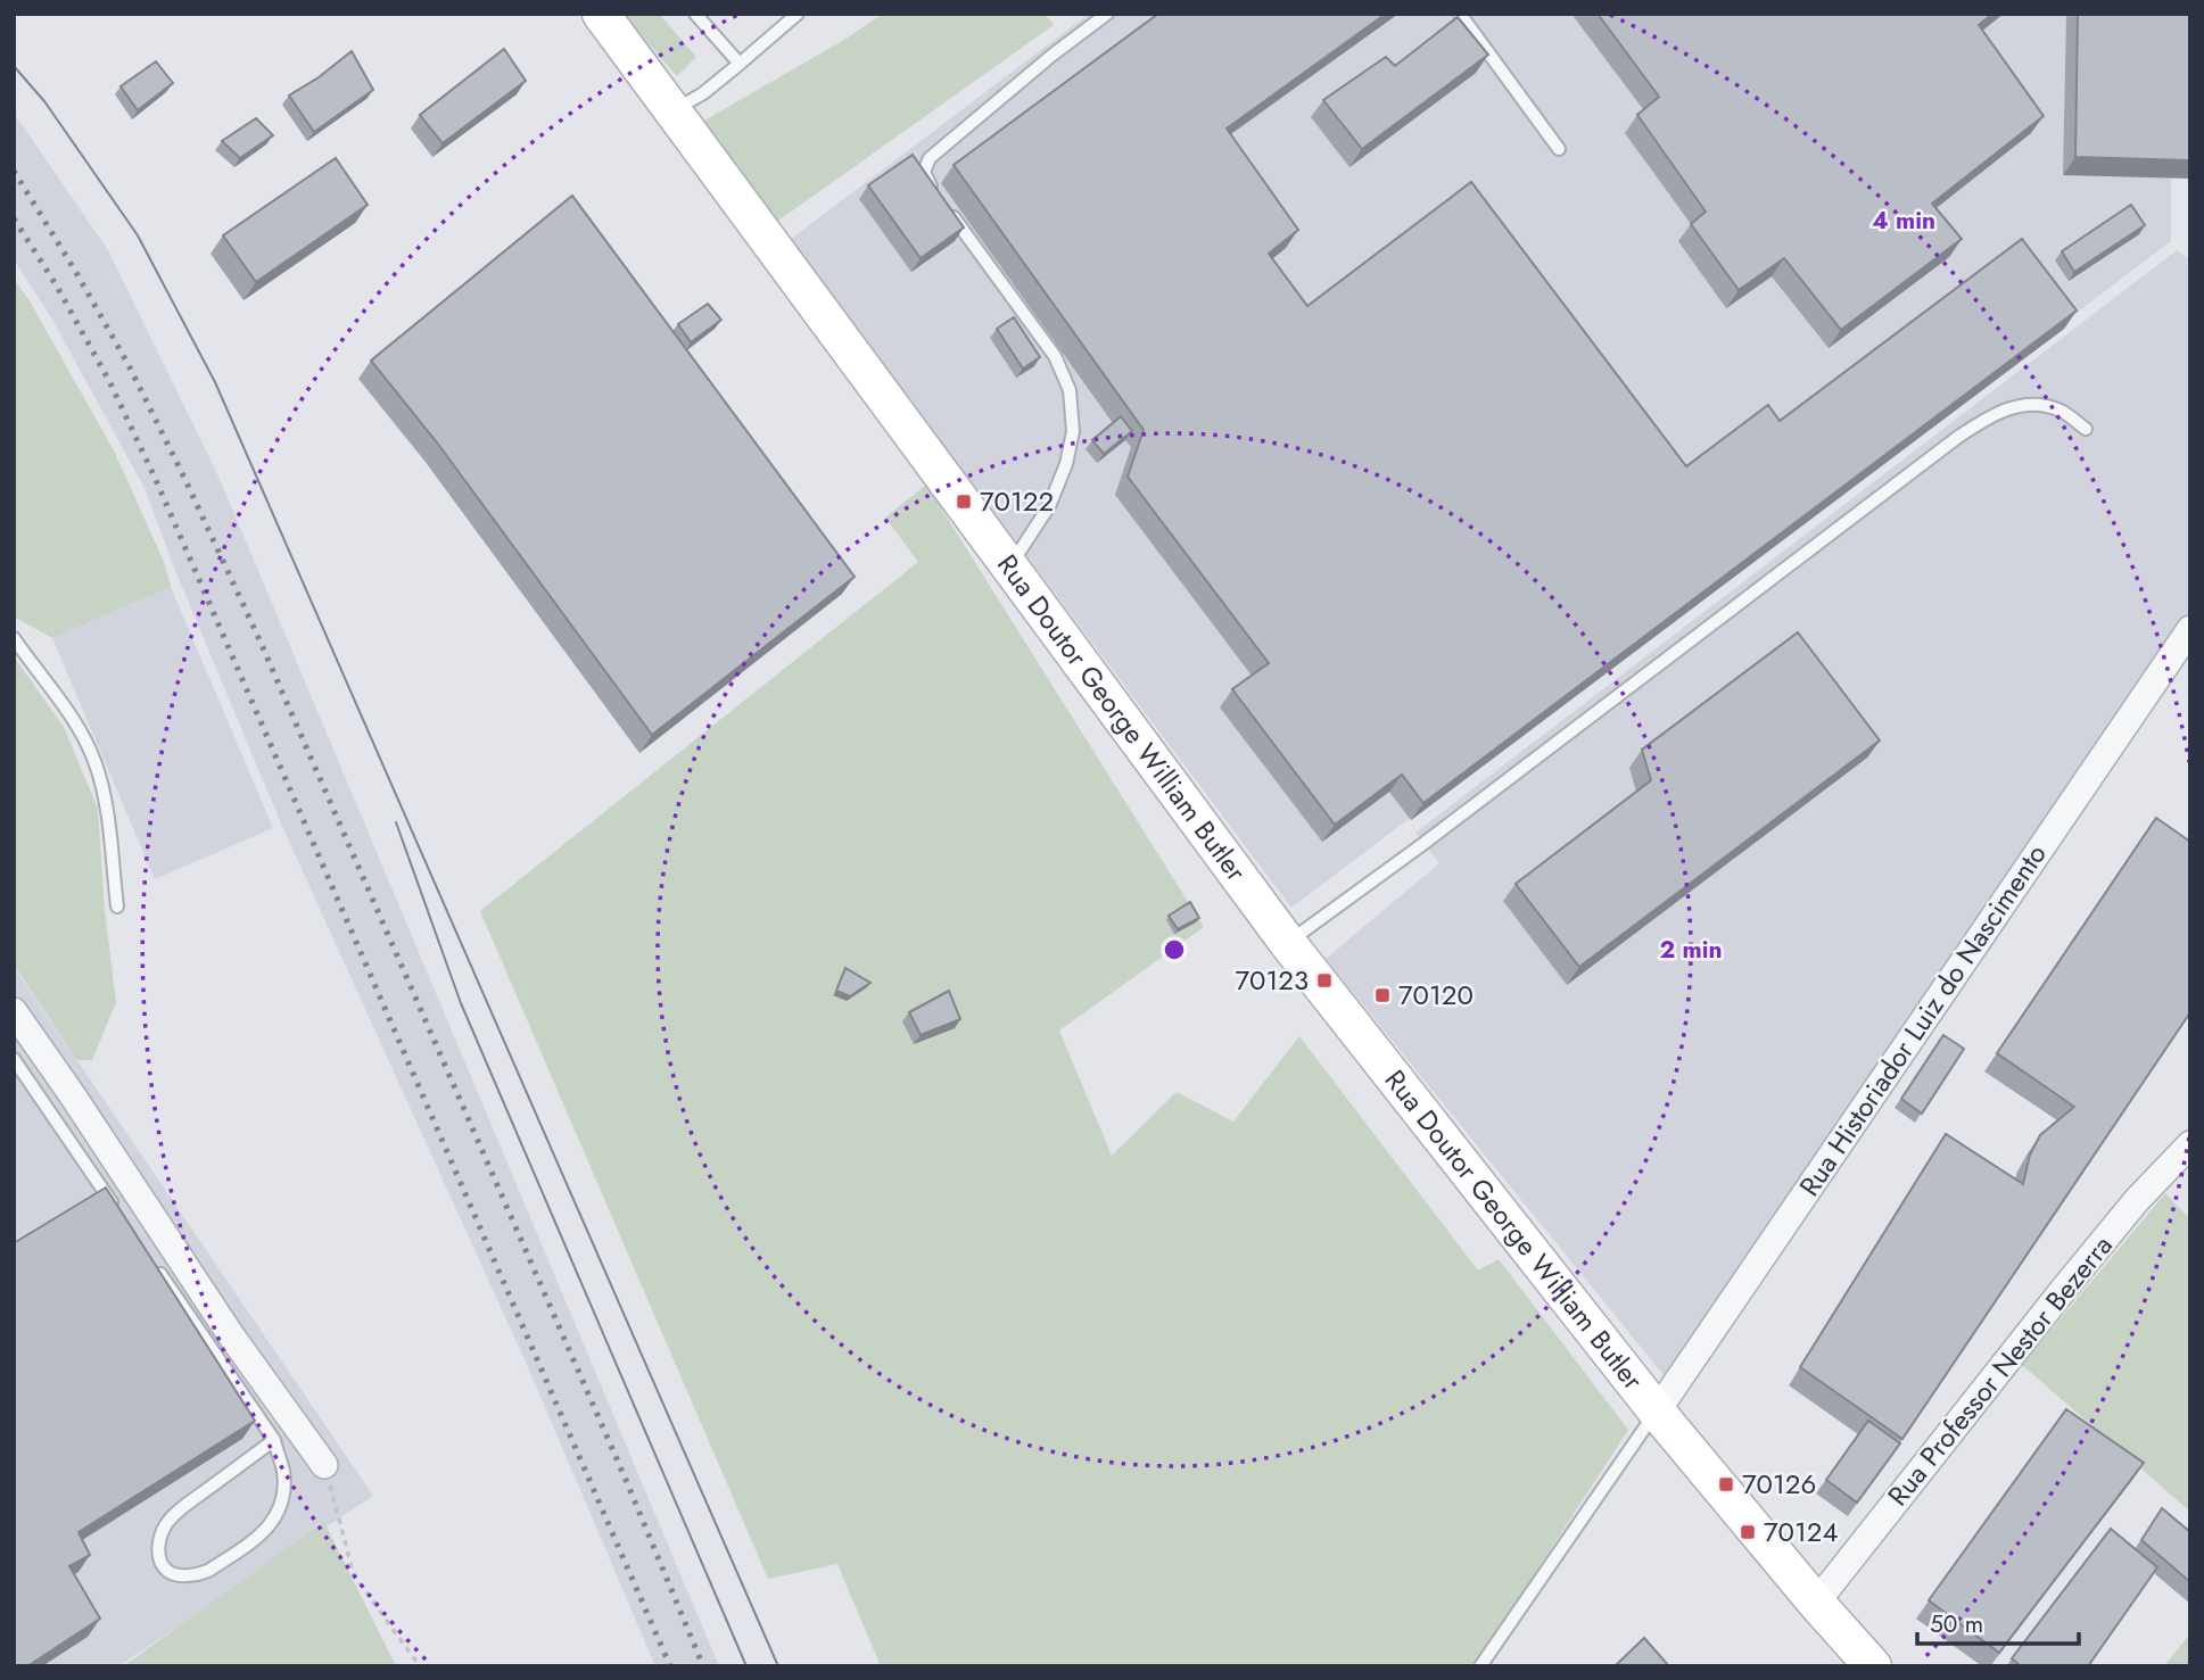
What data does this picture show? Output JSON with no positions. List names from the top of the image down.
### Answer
{
  "streets": {
    "street": ["Rua Doutor George William Butler", "Rua Historiador Luiz do Nascimento", "Rua Professor Nestor Bezerra"]
  },
  "crossings": [
    ["Rua Doutor George William Butler", "Rua Historiador Luiz do Nascimento"],
    ["Rua Doutor George William Butler", "Rua Professor Nestor Bezerra"]
  ],
  "places": {
    "transit": [
      "70122",
      "70123",
      "70120",
      "70126",
      "70124"
    ]
  },
  "scale_bar": "50 m",
  "rings": ["4 min", "2 min"]
}
